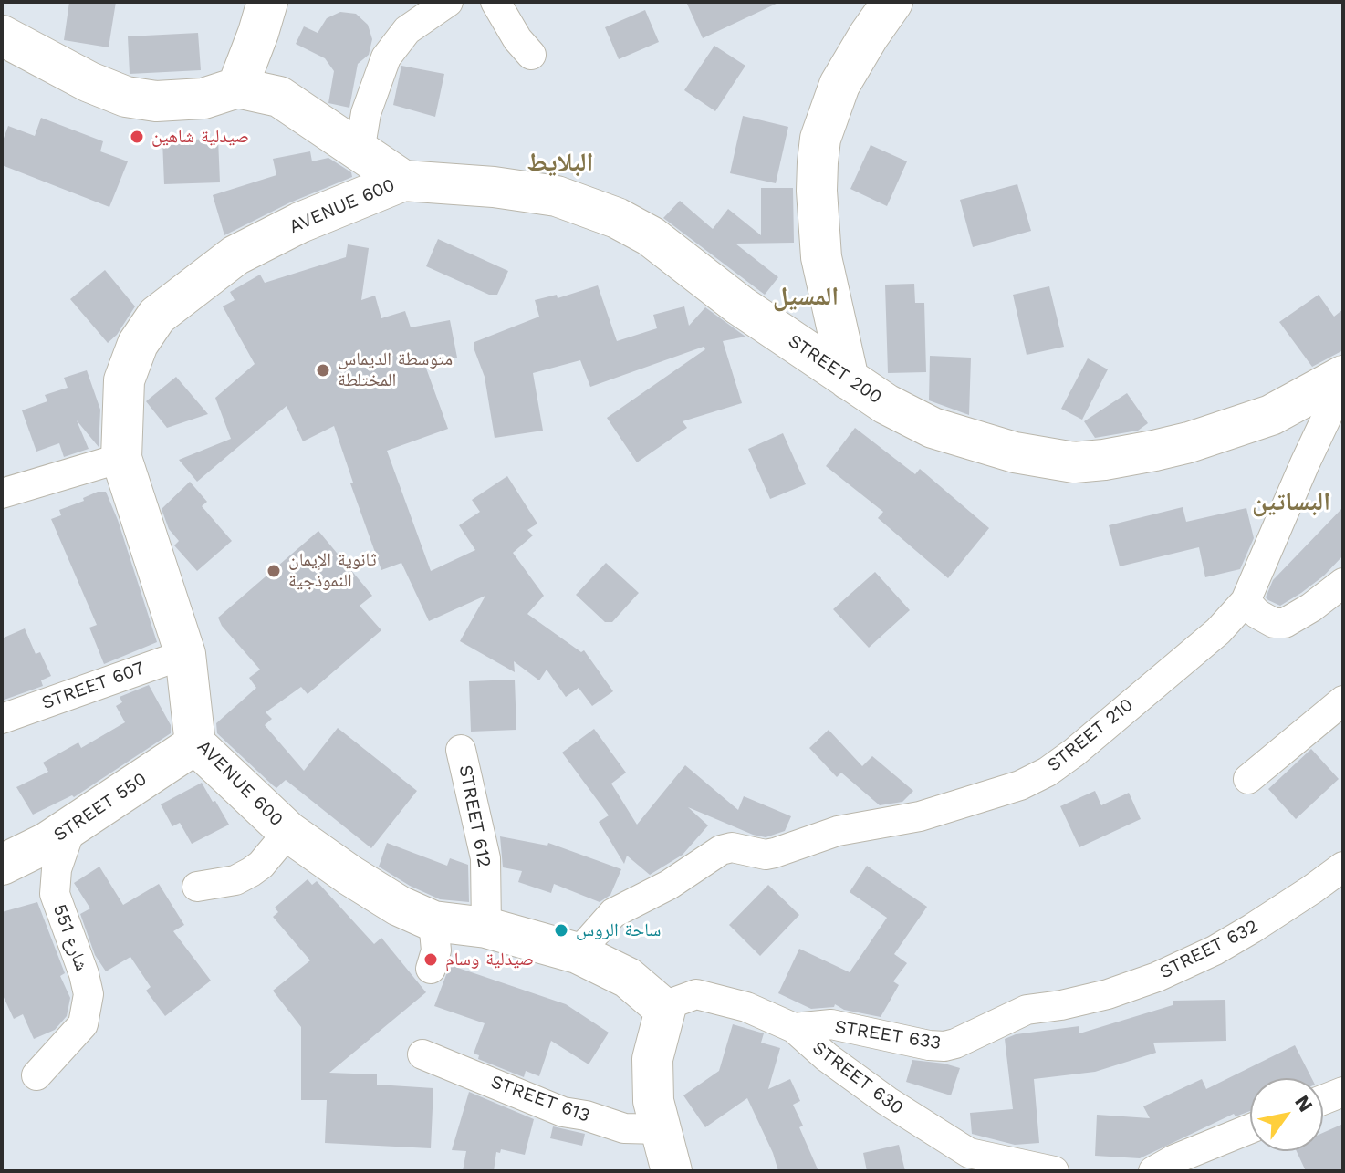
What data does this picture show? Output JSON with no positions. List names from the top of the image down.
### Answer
{
  "streets": {
    "main road": ["AVENUE 600", "STREET 200", "STREET 550"],
    "street": [
      "STREET 607",
      "STREET 210",
      "STREET 612",
      "شارع 551",
      "STREET 633",
      "STREET 630",
      "STREET 613"
    ]
  },
  "crossings": [
    ["AVENUE 600", "STREET 200"],
    ["AVENUE 600", "STREET 607"],
    ["AVENUE 600", "STREET 210"],
    ["AVENUE 600", "STREET 550"],
    ["AVENUE 600", "STREET 612"],
    ["AVENUE 600", "STREET 630"],
    ["STREET 550", "شارع 551"],
    ["STREET 633", "STREET 630"]
  ],
  "districts": ["البلايط", "المسيل", "البساتين"],
  "places": [
    "صيدلية شاهين",
    "متوسطة الديماس المختلطة",
    "ثانوية الإيمان النموذجية",
    "ساحة الروس",
    "صيدلية وسام"
  ],
  "north": "top right"
}
